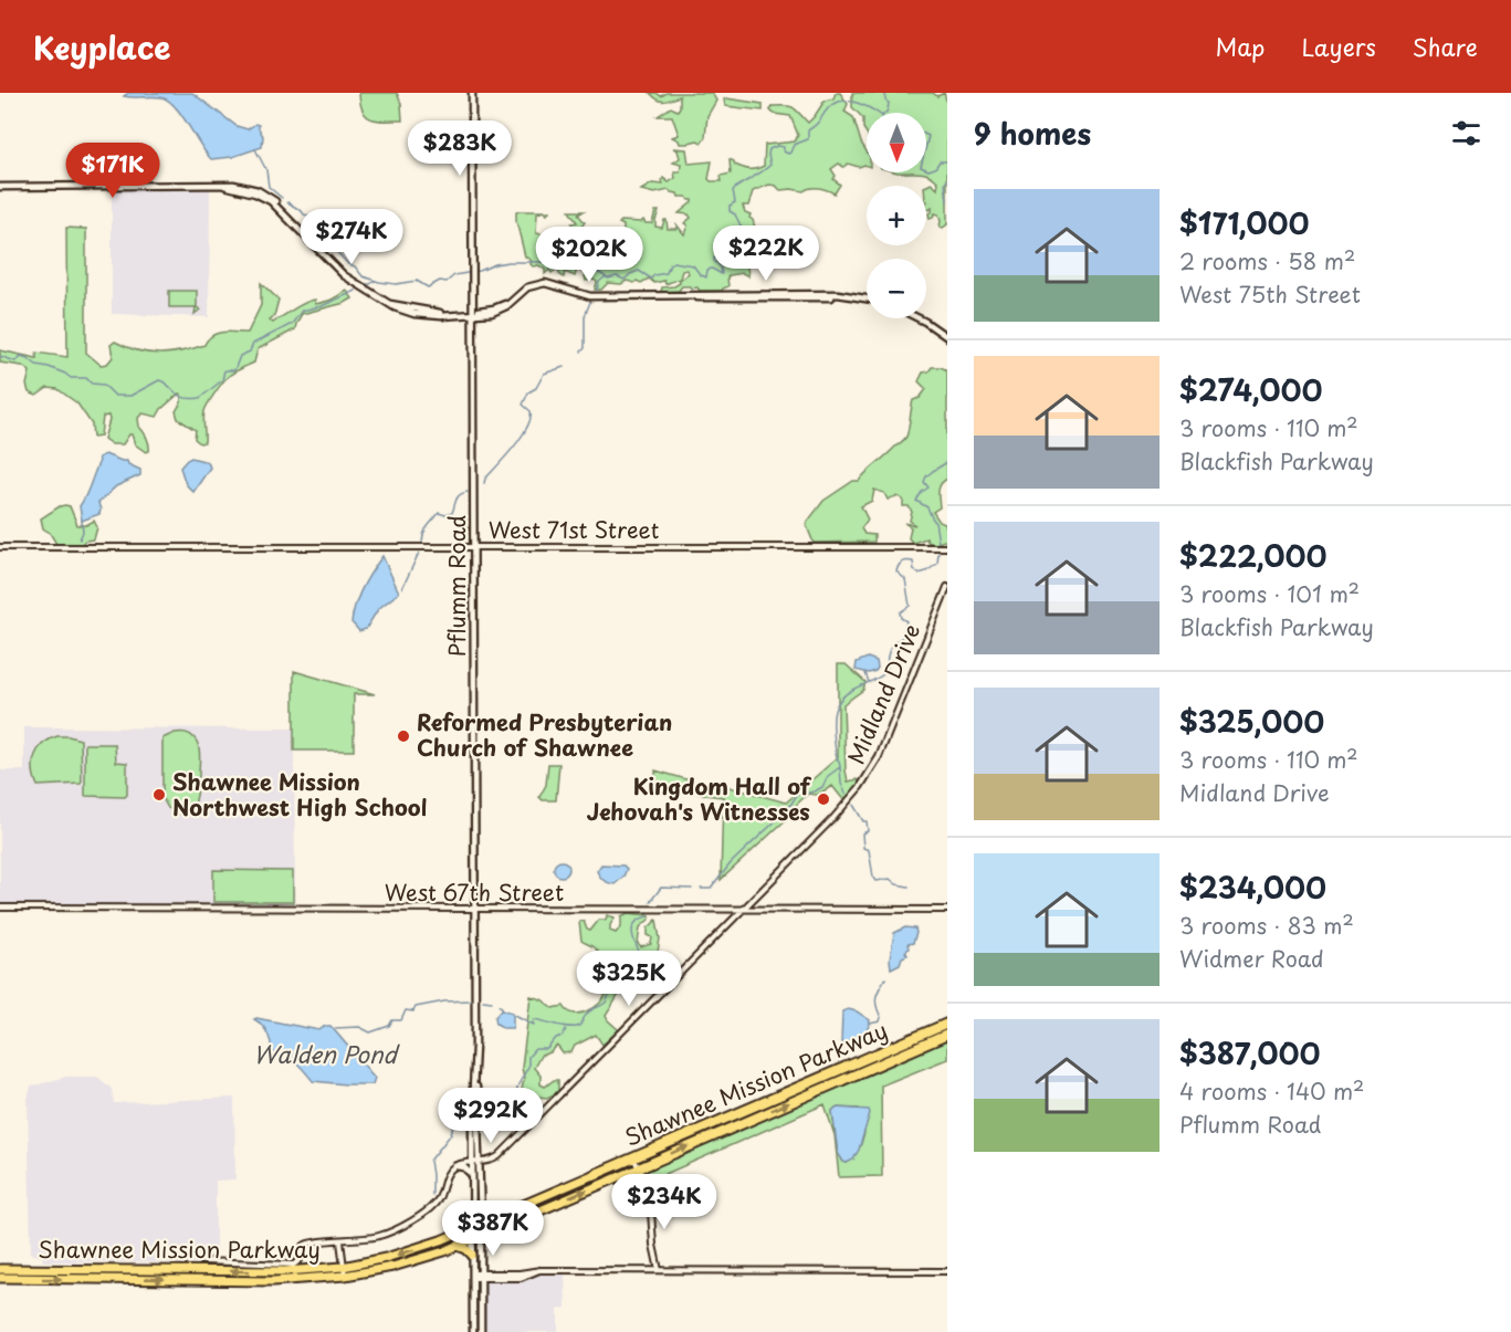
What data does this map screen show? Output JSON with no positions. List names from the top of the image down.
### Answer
{
  "streets": {
    "highway": ["Shawnee Mission Parkway"],
    "main road": ["Pflumm Road"],
    "street": ["West 71st Street", "Midland Drive", "West 67th Street"]
  },
  "crossings": [
    ["West 71st Street", "Pflumm Road"],
    ["Pflumm Road", "Midland Drive"],
    ["Pflumm Road", "West 67th Street"],
    ["Pflumm Road", "Shawnee Mission Parkway"],
    ["Midland Drive", "West 67th Street"]
  ],
  "water": ["Walden Pond"],
  "places": ["Reformed Presbyterian Church of Shawnee", "Shawnee Mission Northwest High School", "Kingdom Hall of Jehovah's Witnesses"],
  "north": "bottom",
  "page": {
    "header": "Keyplace",
    "nav": ["Map", "Layers", "Share"],
    "heading": "9 homes",
    "map_buttons": ["+", "−"],
    "price": [
      "$283K",
      "$171K",
      "$274K",
      "$222K",
      "$202K",
      "$325K",
      "$292K",
      "$234K",
      "$387K"
    ],
    "list": [
      {
        "name": "$171,000",
        "note": "2 rooms · 58 m² · West 75th Street"
      },
      {
        "name": "$274,000",
        "note": "3 rooms · 110 m² · Blackfish Parkway"
      },
      {
        "name": "$222,000",
        "note": "3 rooms · 101 m² · Blackfish Parkway"
      },
      {
        "name": "$325,000",
        "note": "3 rooms · 110 m² · Midland Drive"
      },
      {
        "name": "$234,000",
        "note": "3 rooms · 83 m² · Widmer Road"
      },
      {
        "name": "$387,000",
        "note": "4 rooms · 140 m² · Pflumm Road"
      }
    ]
  }
}
